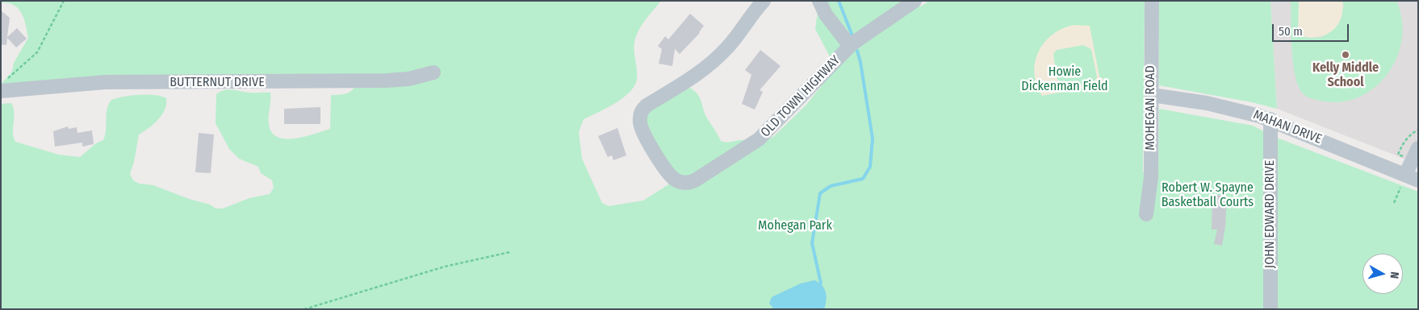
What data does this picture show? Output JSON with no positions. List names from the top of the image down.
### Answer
{
  "streets": {
    "street": [
      "BUTTERNUT DRIVE",
      "OLD TOWN HIGHWAY",
      "MOHEGAN ROAD",
      "MAHAN DRIVE",
      "JOHN EDWARD DRIVE"
    ]
  },
  "crossings": [
    ["MOHEGAN ROAD", "MAHAN DRIVE"],
    ["MAHAN DRIVE", "JOHN EDWARD DRIVE"]
  ],
  "parks": ["Howie Dickenman Field", "Robert W. Spayne Basketball Courts", "Mohegan Park"],
  "places": ["Kelly Middle School"],
  "scale_bar": "50 m",
  "north": "right"
}
